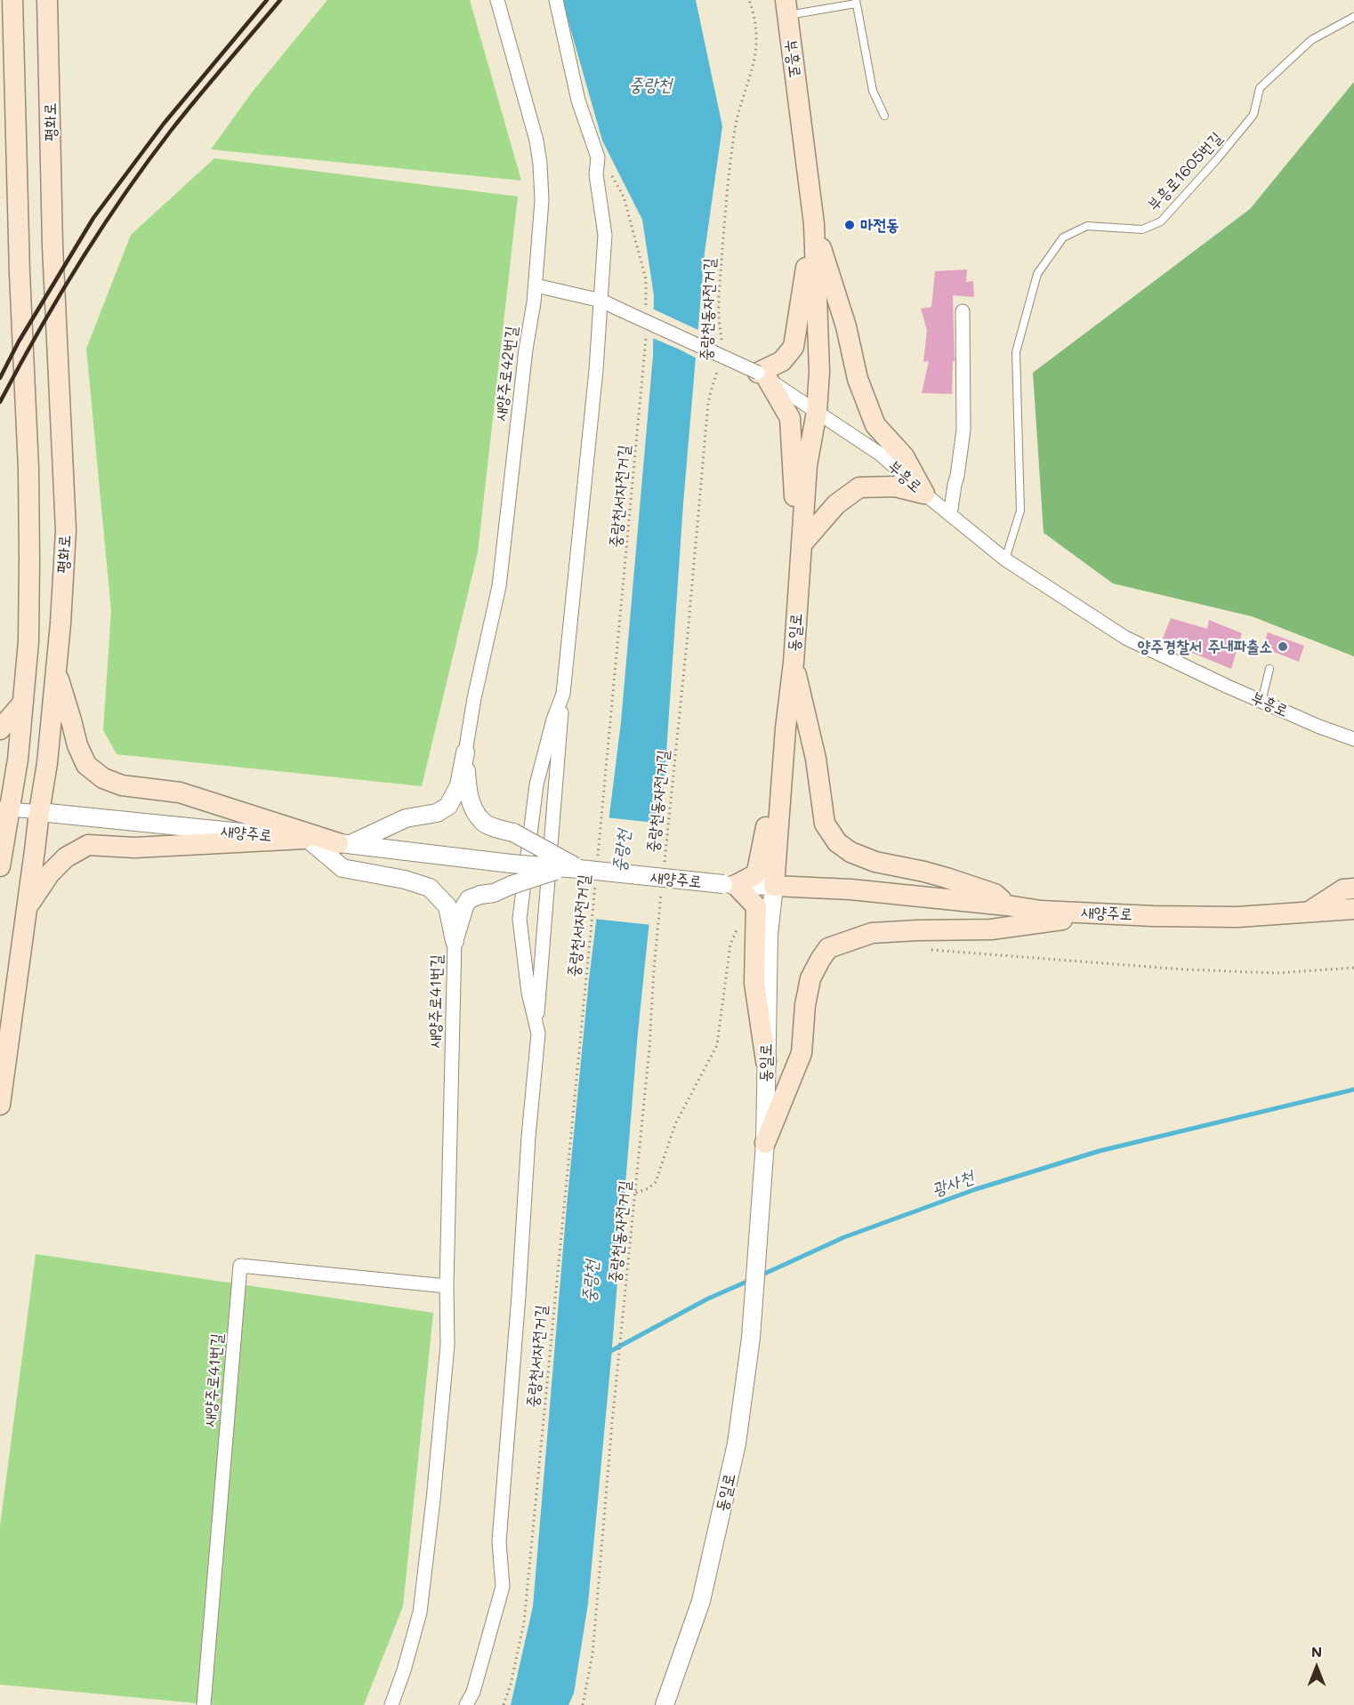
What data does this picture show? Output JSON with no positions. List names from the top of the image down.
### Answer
{
  "streets": {
    "main road": [
      "부흥로",
      "평화로",
      "동일로",
      "새양주로"
    ],
    "street": ["새양주로42번길", "새양주로41번길"],
    "lane": ["부흥로1605번길"],
    "path": ["중랑천동자전거길", "중랑천서자전거길"]
  },
  "crossings": [
    ["부흥로", "부흥로1605번길"],
    ["부흥로", "동일로"],
    ["평화로", "새양주로"],
    ["동일로", "새양주로"]
  ],
  "water": ["중랑천", "광사천"],
  "places": ["마전동", "양주경찰서 주내파출소"],
  "north": "top"
}
